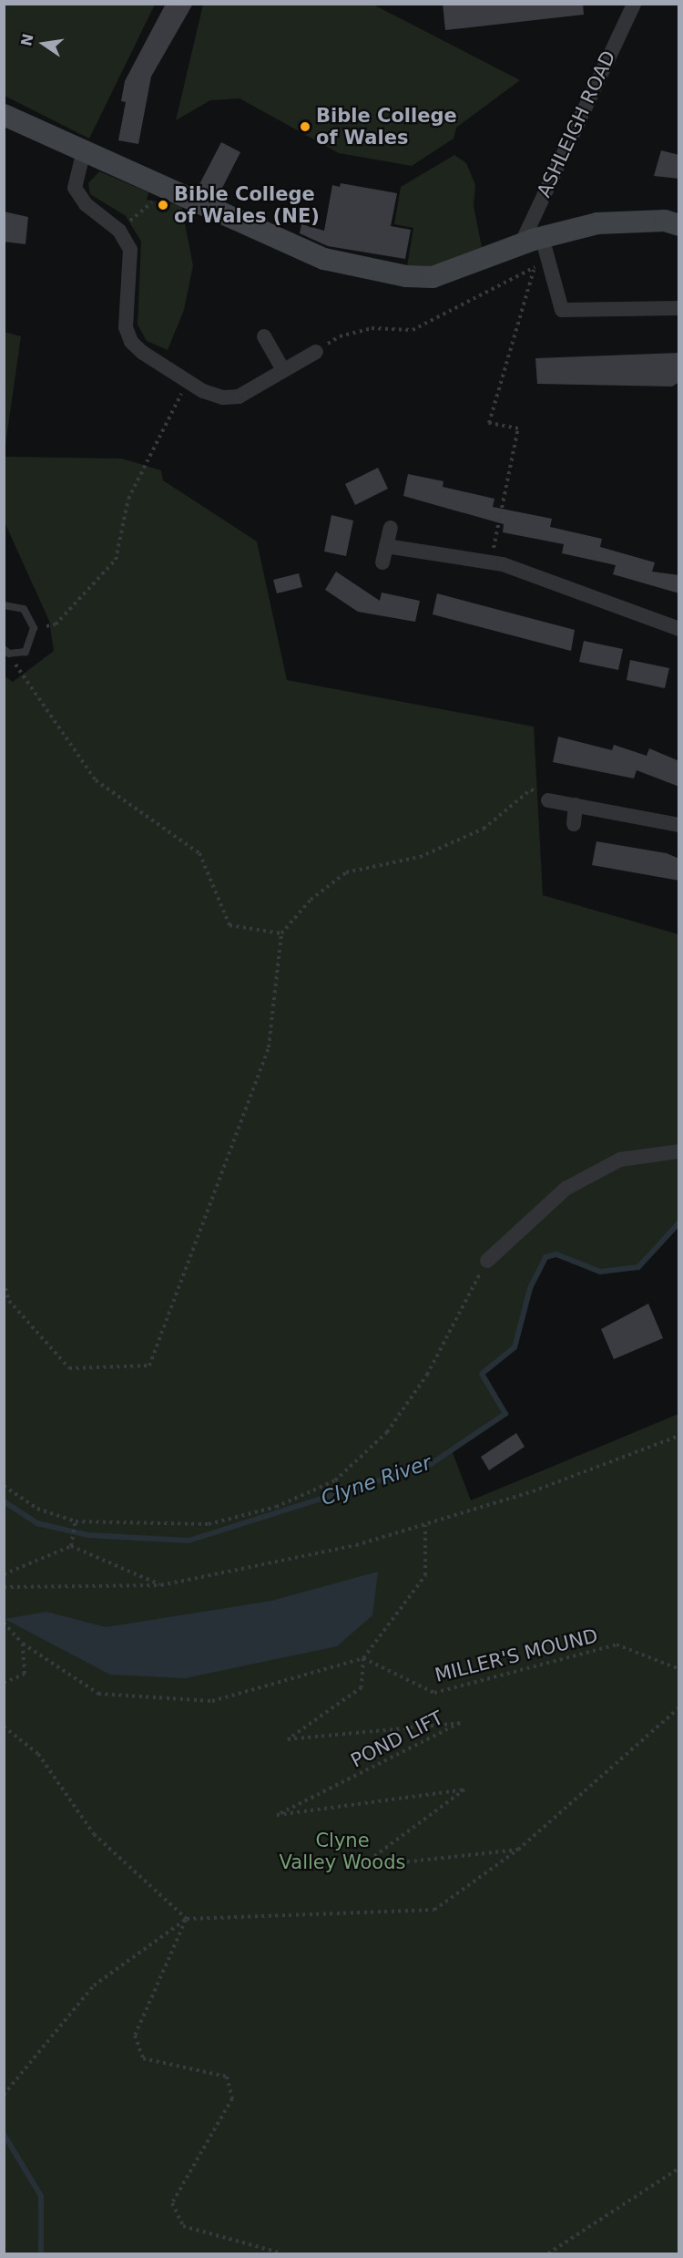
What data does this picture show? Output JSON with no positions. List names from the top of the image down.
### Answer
{
  "streets": {
    "street": ["ASHLEIGH ROAD"],
    "path": ["MILLER'S MOUND", "POND LIFT"]
  },
  "crossings": [
    ["MILLER'S MOUND", "POND LIFT"]
  ],
  "water": ["Clyne River"],
  "parks": ["Clyne Valley Woods"],
  "places": ["Bible College of Wales", "Bible College of Wales (NE)"],
  "north": "left"
}
